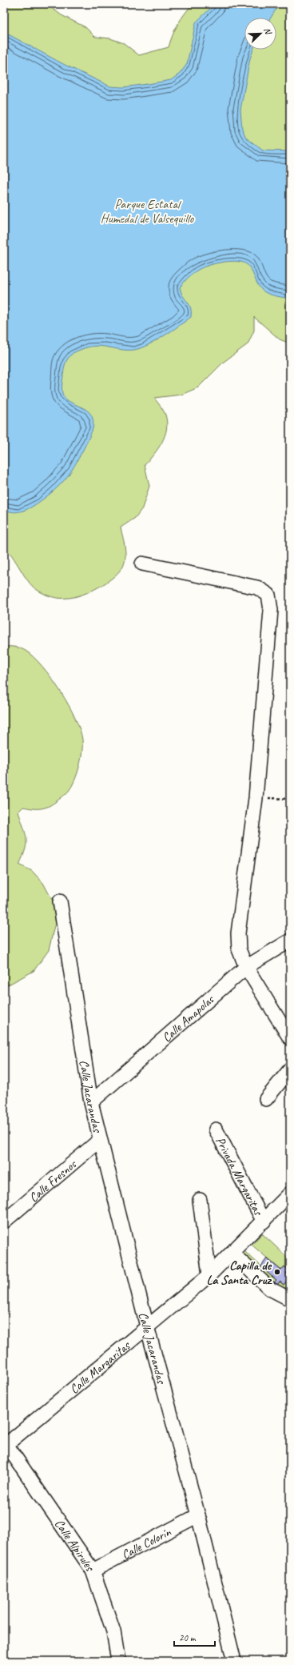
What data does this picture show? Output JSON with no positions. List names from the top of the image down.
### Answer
{
  "streets": {
    "street": [
      "Calle Amapolas",
      "Calle Jacarandas",
      "Privada Margaritas",
      "Calle Fresnos",
      "Calle Margaritas",
      "Calle Colorín",
      "Calle Alpirules"
    ]
  },
  "crossings": [
    ["Calle Amapolas", "Calle Jacarandas"],
    ["Calle Jacarandas", "Calle Fresnos"],
    ["Calle Jacarandas", "Calle Margaritas"],
    ["Calle Jacarandas", "Calle Colorín"],
    ["Privada Margaritas", "Calle Margaritas"],
    ["Calle Margaritas", "Calle Alpirules"],
    ["Calle Colorín", "Calle Alpirules"]
  ],
  "parks": ["Parque Estatal Humedal de Valsequillo"],
  "places": ["Capilla de La Santa Cruz"],
  "scale_bar": "20 m",
  "north": "top right"
}
